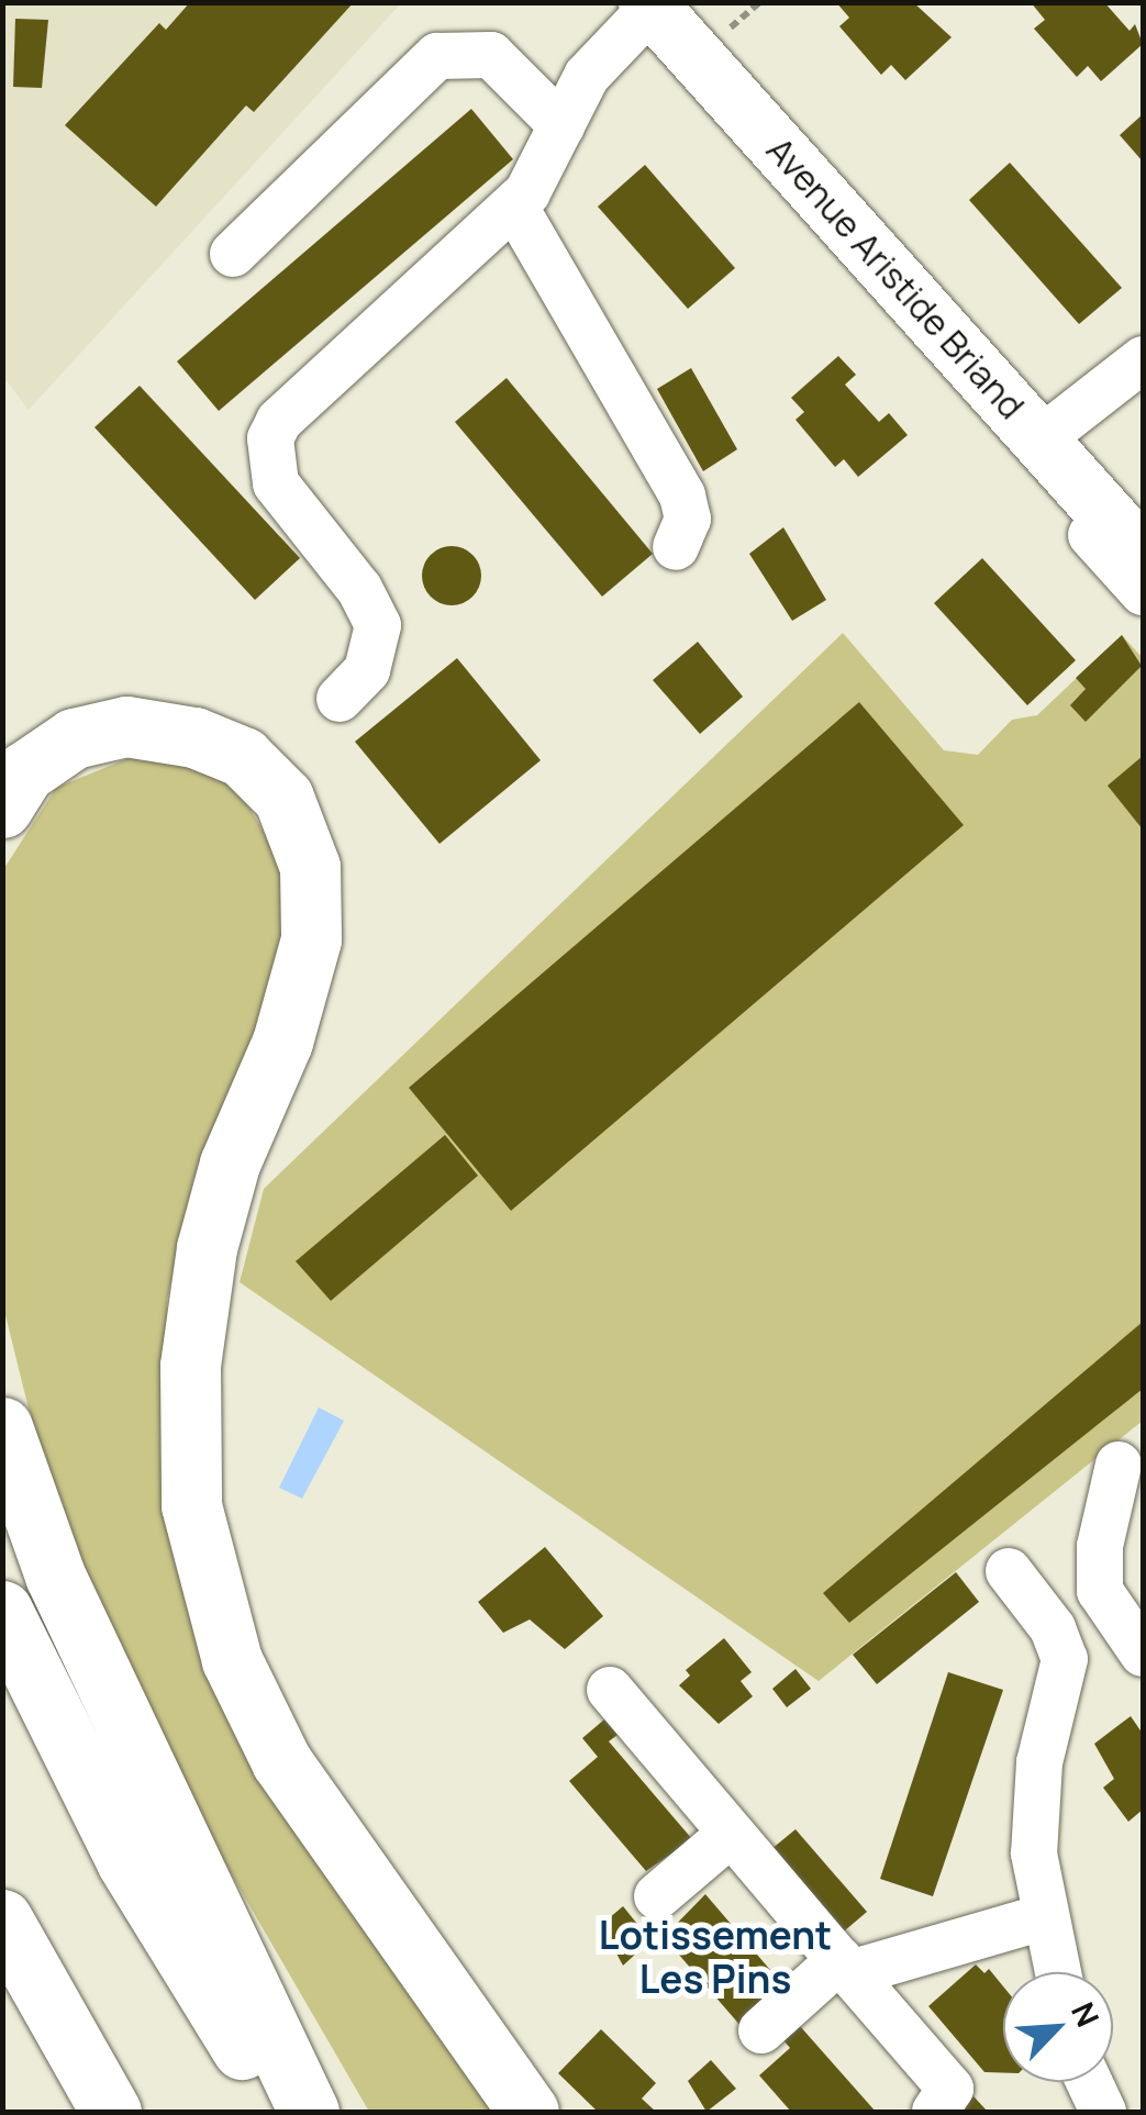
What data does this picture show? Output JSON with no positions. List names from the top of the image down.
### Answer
{
  "streets": {
    "main road": ["Avenue Aristide Briand"]
  },
  "districts": ["Lotissement Les Pins"],
  "north": "top right"
}
